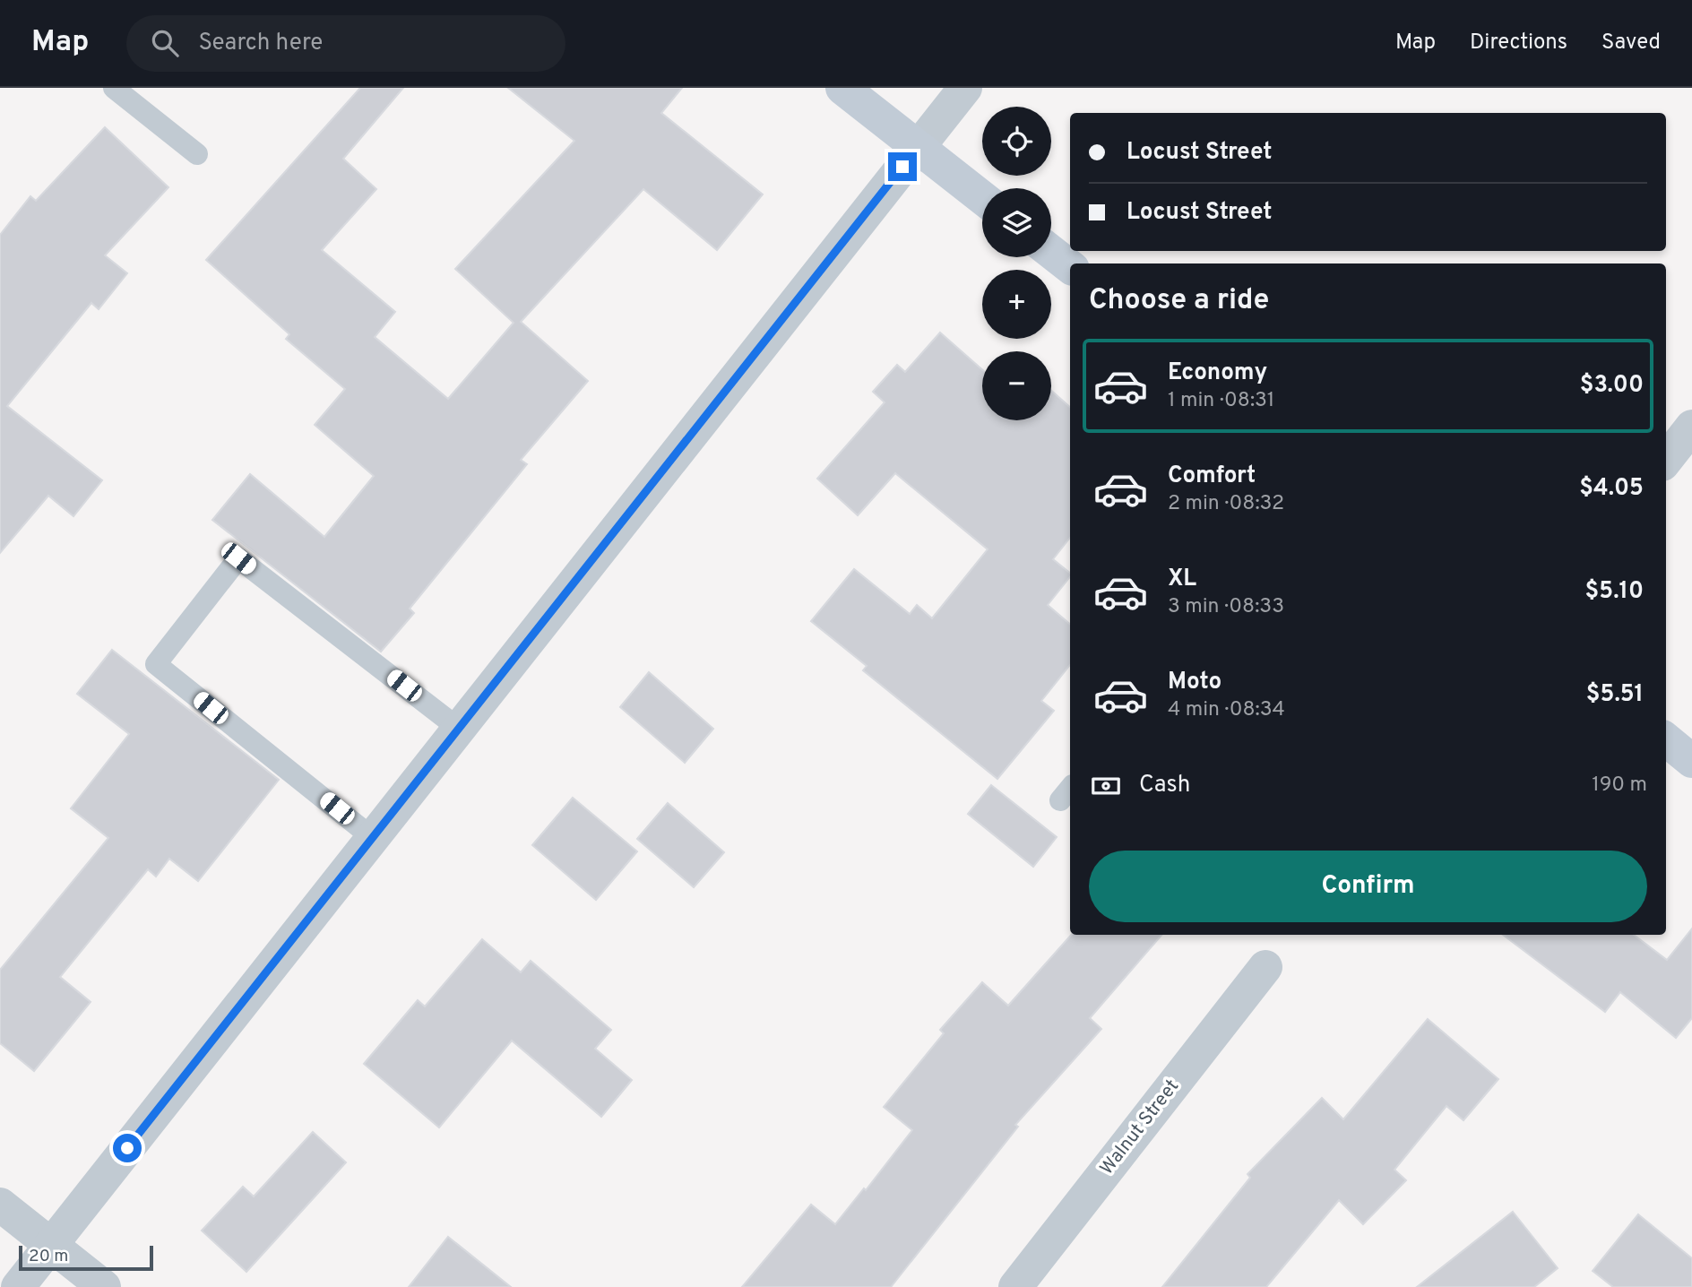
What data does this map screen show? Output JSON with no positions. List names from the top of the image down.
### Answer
{
  "streets": {
    "street": ["Walnut Street"]
  },
  "scale_bar": "20 m",
  "page": {
    "header": "Map",
    "search": "Search here",
    "nav": ["Map", "Directions", "Saved"],
    "map_buttons": ["+", "−"],
    "banner": ["Locust Street", "Locust Street"],
    "heading": "Choose a ride",
    "list": [
      {
        "name": "Economy",
        "note": "1 min · 08:31",
        "value": "$3.00"
      },
      {
        "name": "Comfort",
        "note": "2 min · 08:32",
        "value": "$4.05"
      },
      {
        "name": "XL",
        "note": "3 min · 08:33",
        "value": "$5.10"
      },
      {
        "name": "Moto",
        "note": "4 min · 08:34",
        "value": "$5.51"
      }
    ],
    "pay": ["Cash", "190 m"],
    "buttons": "Confirm",
    "scale": "20 m"
  }
}
